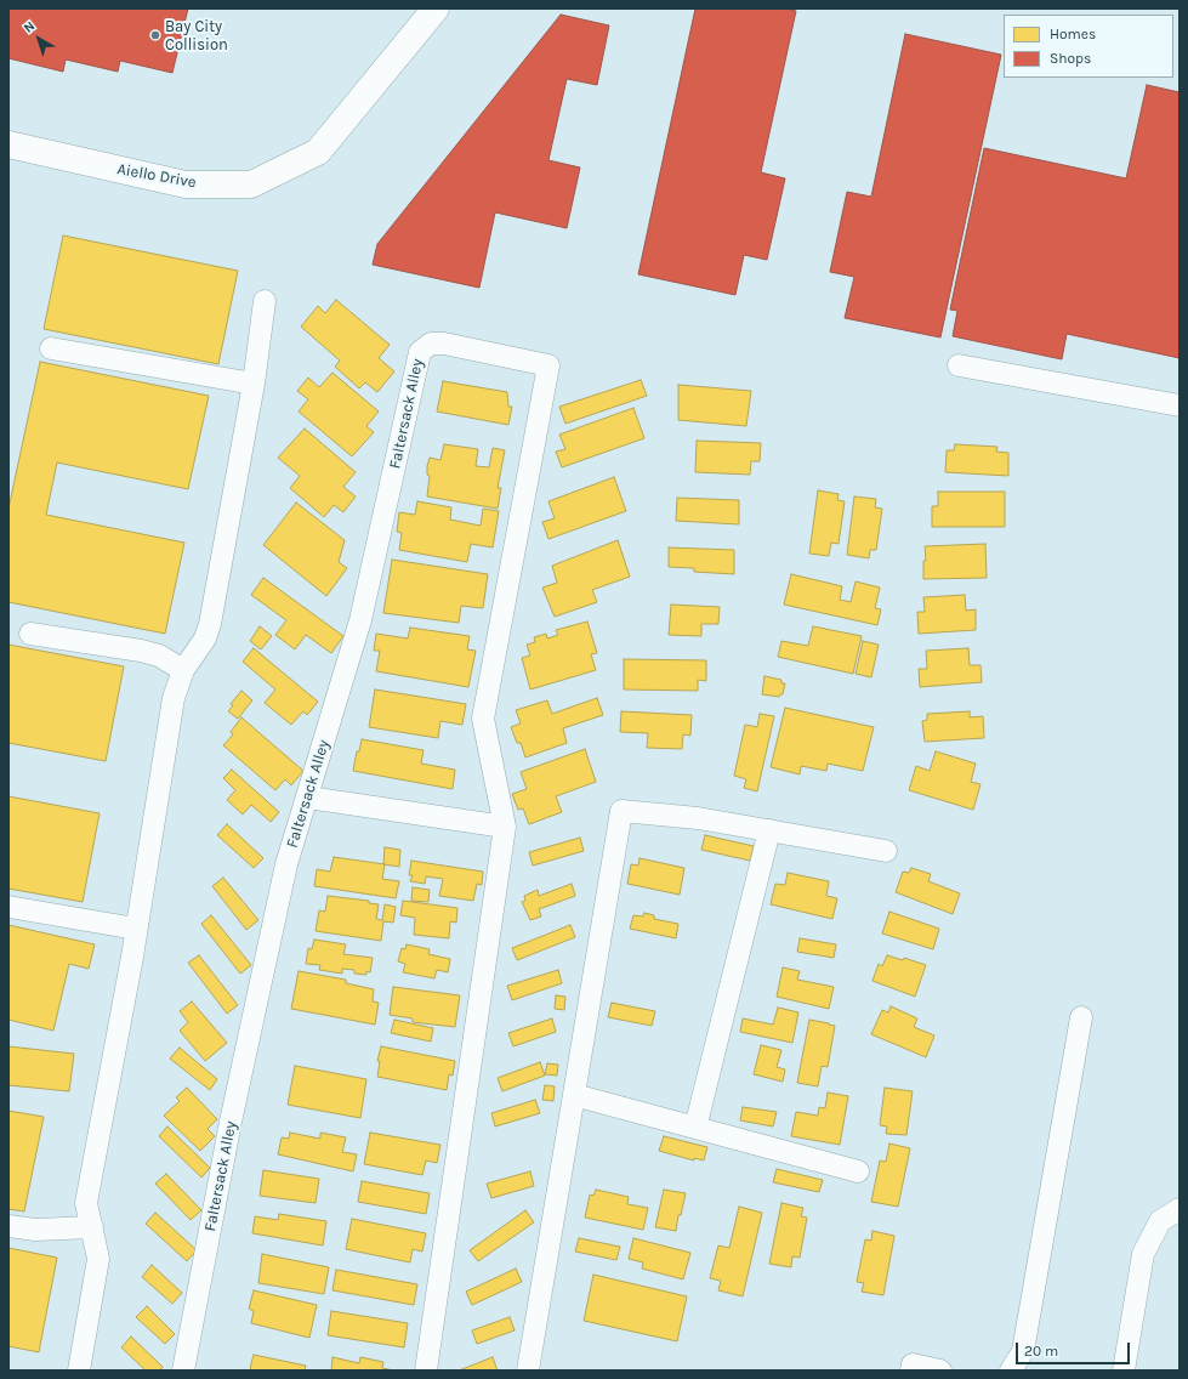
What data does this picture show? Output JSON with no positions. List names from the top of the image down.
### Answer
{
  "streets": {
    "street": ["Aiello Drive"],
    "lane": ["Faltersack Alley"]
  },
  "places": ["Bay City Collision"],
  "legend": ["Homes", "Shops"],
  "scale_bar": "20 m",
  "north": "top left"
}
